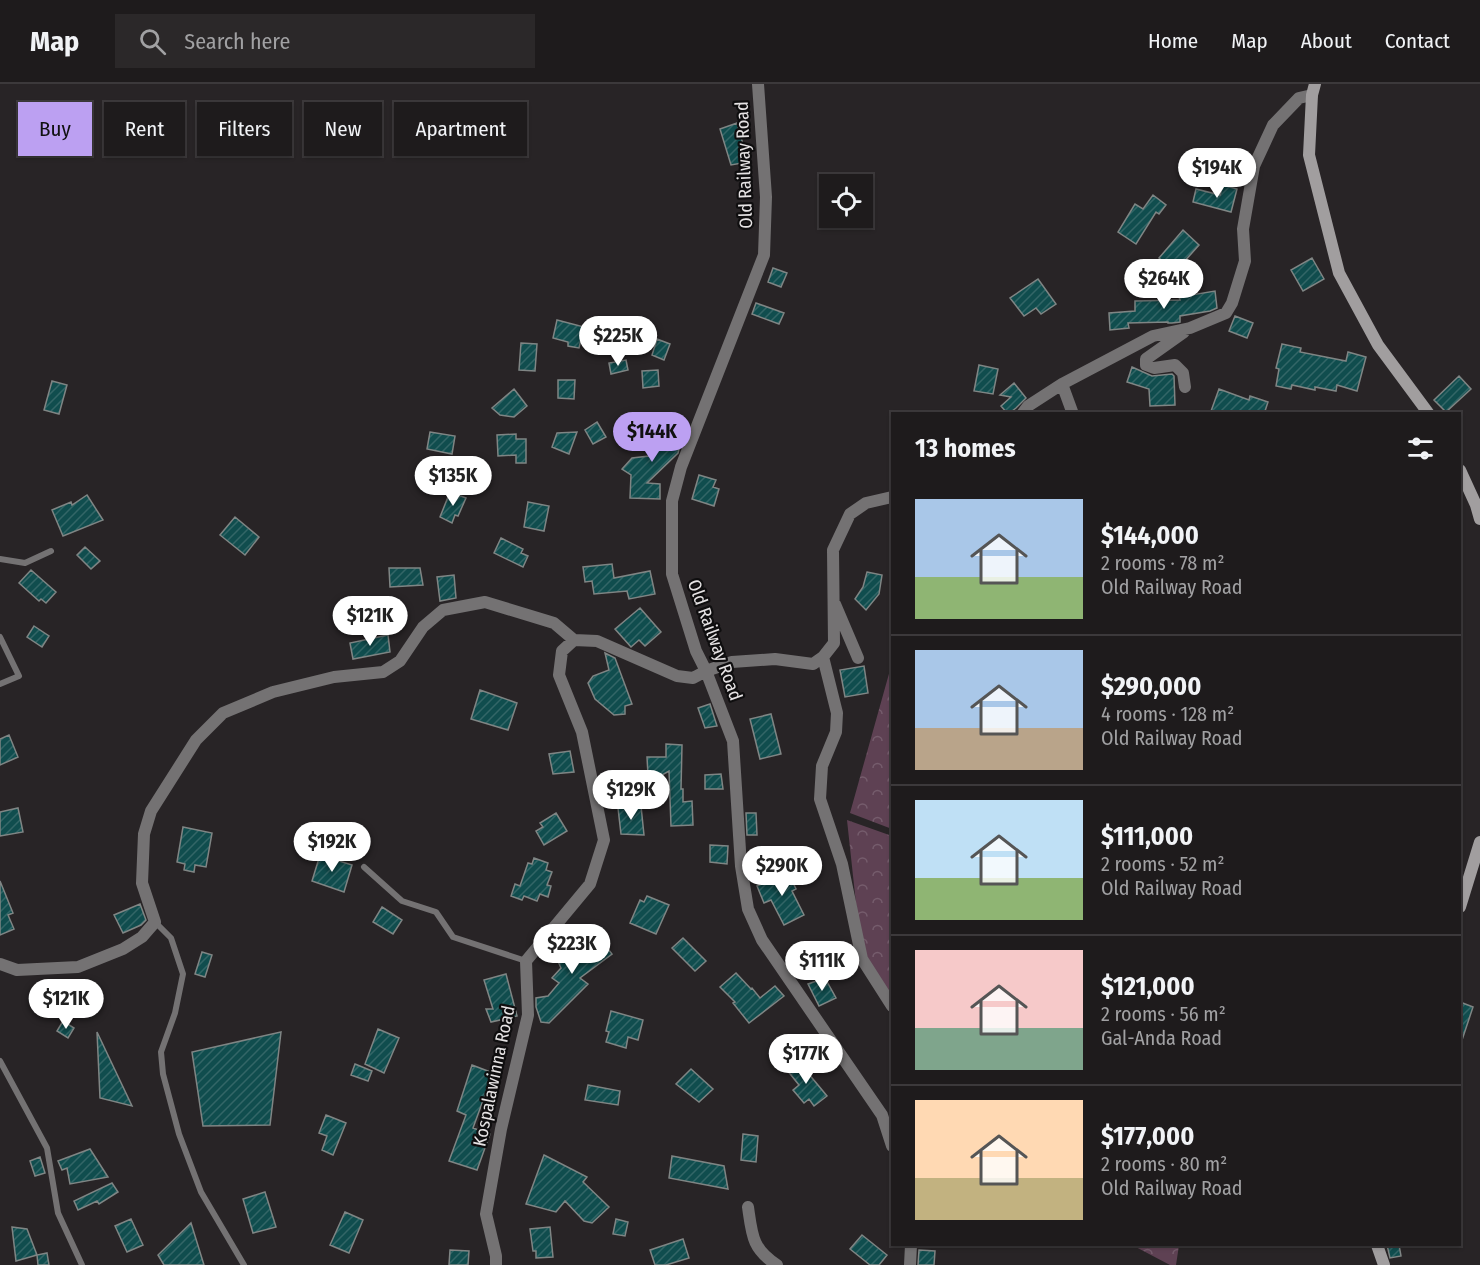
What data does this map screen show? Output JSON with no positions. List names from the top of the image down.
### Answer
{
  "streets": {
    "street": ["Old Railway Road", "Kospalawinna Road"]
  },
  "page": {
    "header": "Map",
    "search": "Search here",
    "nav": [
      "Home",
      "Map",
      "About",
      "Contact"
    ],
    "chip": [
      "Buy",
      "Rent",
      "Filters",
      "New",
      "Apartment"
    ],
    "price": [
      "$194K",
      "$264K",
      "$225K",
      "$144K",
      "$135K",
      "$121K",
      "$129K",
      "$192K",
      "$290K",
      "$223K",
      "$111K",
      "$121K",
      "$177K"
    ],
    "heading": "13 homes",
    "list": [
      {
        "name": "$144,000",
        "note": "2 rooms · 78 m² · Old Railway Road"
      },
      {
        "name": "$290,000",
        "note": "4 rooms · 128 m² · Old Railway Road"
      },
      {
        "name": "$111,000",
        "note": "2 rooms · 52 m² · Old Railway Road"
      },
      {
        "name": "$121,000",
        "note": "2 rooms · 56 m² · Gal-Anda Road"
      },
      {
        "name": "$177,000",
        "note": "2 rooms · 80 m² · Old Railway Road"
      }
    ]
  }
}
